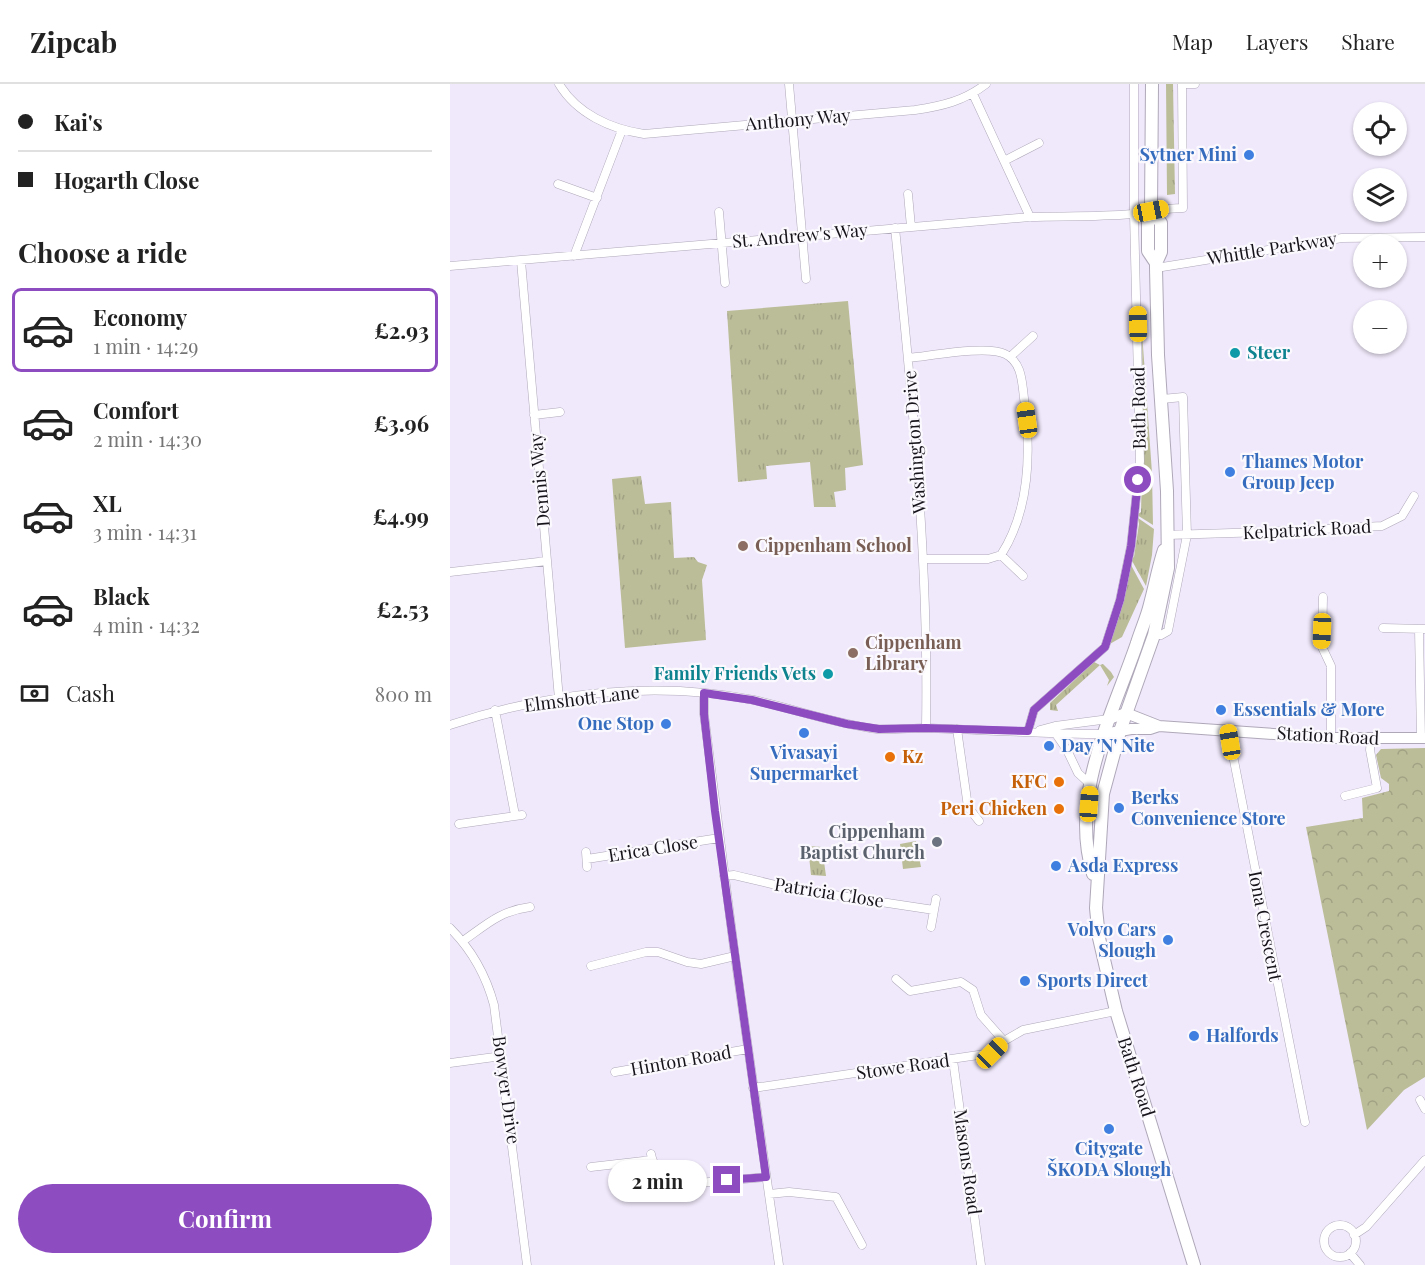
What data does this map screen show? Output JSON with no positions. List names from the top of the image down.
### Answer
{
  "streets": {
    "main road": ["Bath Road"],
    "street": [
      "Anthony Way",
      "St. Andrew's Way",
      "Whittle Parkway",
      "Washington Drive",
      "Dennis Way",
      "Kelpatrick Road",
      "Elmshott Lane",
      "Station Road",
      "Erica Close",
      "Patricia Close",
      "Iona Crescent",
      "Hinton Road",
      "Stowe Road",
      "Bowyer Drive",
      "Masons Road"
    ]
  },
  "crossings": [
    ["St. Andrew's Way", "Bath Road"],
    ["St. Andrew's Way", "Washington Drive"],
    ["St. Andrew's Way", "Dennis Way"],
    ["Whittle Parkway", "Bath Road"],
    ["Bath Road", "Kelpatrick Road"],
    ["Bath Road", "Elmshott Lane"],
    ["Bath Road", "Station Road"],
    ["Bath Road", "Stowe Road"],
    ["Washington Drive", "Elmshott Lane"],
    ["Dennis Way", "Elmshott Lane"],
    ["Elmshott Lane", "Station Road"],
    ["Station Road", "Iona Crescent"],
    ["Stowe Road", "Masons Road"]
  ],
  "places": [
    "Sytner Mini",
    "Steer",
    "Thames Motor Group Jeep",
    "Cippenham School",
    "Cippenham Library",
    "Family Friends Vets",
    "Essentials & More",
    "One Stop",
    "Vivasayi Supermarket",
    "Day 'N' Nite",
    "Kz",
    "KFC",
    "Berks Convenience Store",
    "Peri Chicken",
    "Cippenham Baptist Church",
    "Asda Express",
    "Volvo Cars Slough",
    "Sports Direct",
    "Halfords",
    "Citygate ŠKODA Slough"
  ],
  "page": {
    "header": "Zipcab",
    "nav": ["Map", "Layers", "Share"],
    "banner": ["Kai's", "Hogarth Close"],
    "map_buttons": ["+", "−"],
    "heading": "Choose a ride",
    "list": [
      {
        "name": "Economy",
        "note": "1 min · 14:29",
        "value": "£2.93"
      },
      {
        "name": "Comfort",
        "note": "2 min · 14:30",
        "value": "£3.96"
      },
      {
        "name": "XL",
        "note": "3 min · 14:31",
        "value": "£4.99"
      },
      {
        "name": "Black",
        "note": "4 min · 14:32",
        "value": "£2.53"
      }
    ],
    "pay": ["Cash", "800 m"],
    "bubble": "2 min",
    "buttons": "Confirm"
  }
}
